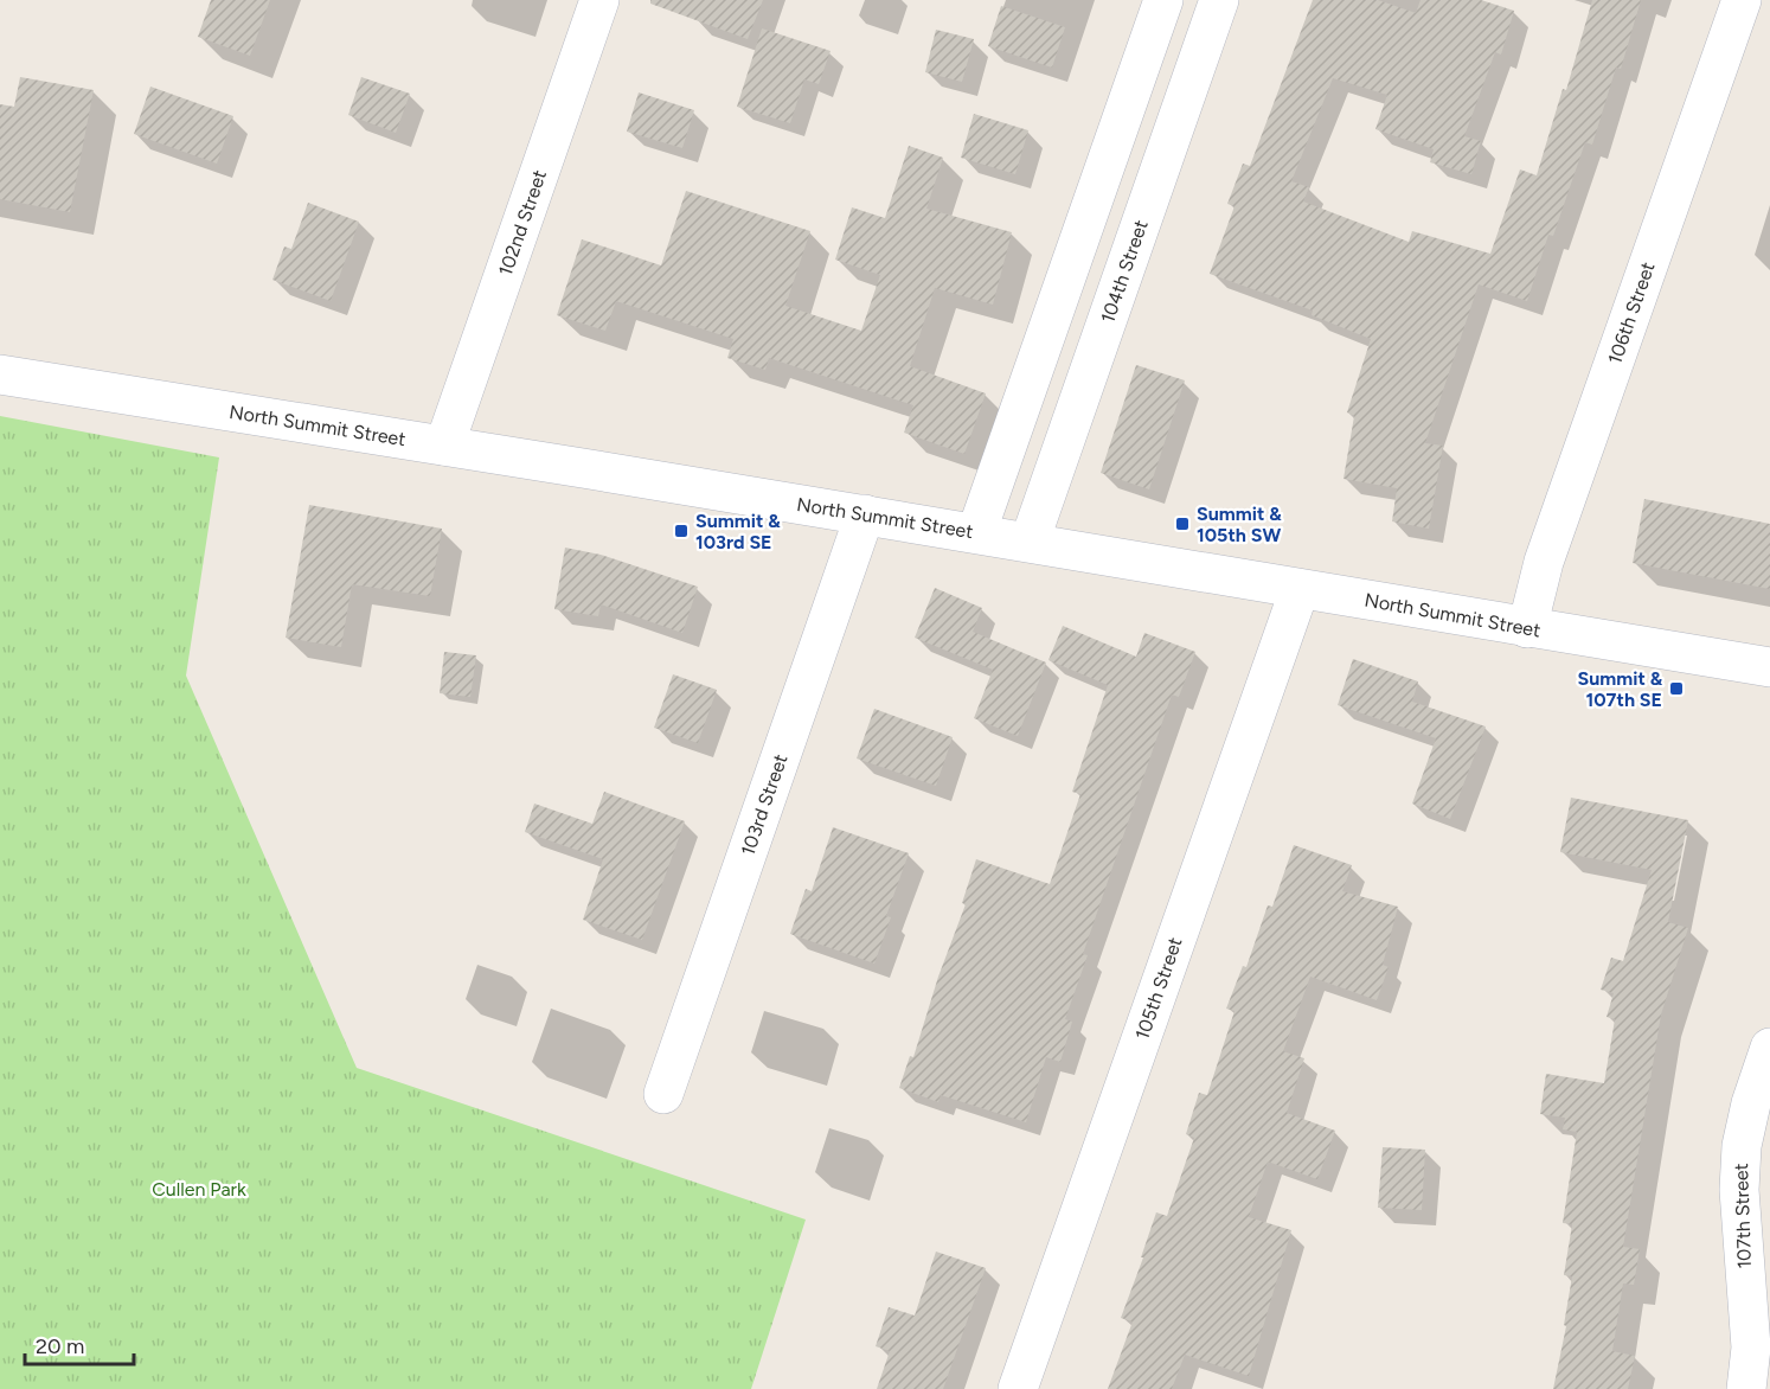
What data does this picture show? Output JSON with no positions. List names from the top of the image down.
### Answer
{
  "streets": {
    "street": [
      "102nd Street",
      "104th Street",
      "106th Street",
      "North Summit Street",
      "103rd Street",
      "105th Street",
      "107th Street"
    ]
  },
  "crossings": [
    ["102nd Street", "North Summit Street"],
    ["104th Street", "North Summit Street"],
    ["106th Street", "North Summit Street"],
    ["North Summit Street", "103rd Street"],
    ["North Summit Street", "105th Street"]
  ],
  "parks": ["Cullen Park"],
  "places": {
    "transit": ["Summit & 105th SW", "Summit & 103rd SE", "Summit & 107th SE"]
  },
  "scale_bar": "20 m"
}
